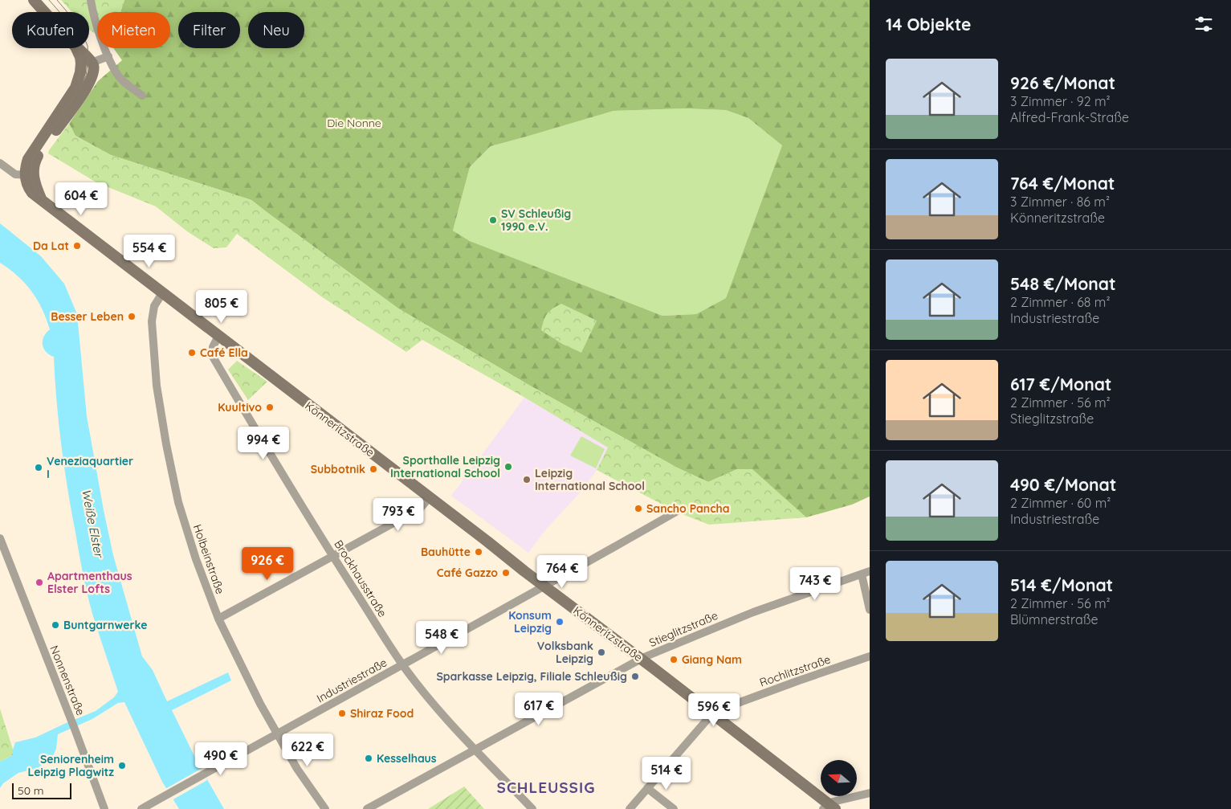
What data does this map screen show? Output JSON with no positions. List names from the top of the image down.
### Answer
{
  "streets": {
    "main road": ["Könneritzstraße"],
    "street": [
      "Holbeinstraße",
      "Brockhausstraße",
      "Stieglitzstraße",
      "Rochlitzstraße",
      "Nonnenstraße",
      "Industriestraße"
    ]
  },
  "crossings": [
    ["Könneritzstraße", "Holbeinstraße"],
    ["Könneritzstraße", "Brockhausstraße"],
    ["Könneritzstraße", "Stieglitzstraße"],
    ["Könneritzstraße", "Rochlitzstraße"],
    ["Könneritzstraße", "Industriestraße"],
    ["Holbeinstraße", "Industriestraße"],
    ["Brockhausstraße", "Stieglitzstraße"],
    ["Brockhausstraße", "Industriestraße"]
  ],
  "districts": ["SCHLEUSSIG"],
  "water": ["Weiße Elster"],
  "parks": ["Die Nonne"],
  "places": [
    "SV Schleußig 1990 e.V.",
    "Da Lat",
    "Besser Leben",
    "Café Ella",
    "Kuultivo",
    "Sporthalle Leipzig International School",
    "Veneziaquartier I",
    "Subbotnik",
    "Leipzig International School",
    "Sancho Pancha",
    "Bauhütte",
    "Café Gazzo",
    "Apartmenthaus Elster Lofts",
    "Konsum Leipzig",
    "Buntgarnwerke",
    "Volksbank Leipzig",
    "Giang Nam",
    "Sparkasse Leipzig, Filiale Schleußig",
    "Shiraz Food",
    "Kesselhaus",
    "Seniorenheim Leipzig Plagwitz"
  ],
  "scale_bar": "50 m",
  "north": "left",
  "page": {
    "heading": "14 Objekte",
    "chip": [
      "Kaufen",
      "Mieten",
      "Filter",
      "Neu"
    ],
    "list": [
      {
        "name": "926 €/Monat",
        "note": "3 Zimmer · 92 m² · Alfred-Frank-Straße"
      },
      {
        "name": "764 €/Monat",
        "note": "3 Zimmer · 86 m² · Könneritzstraße"
      },
      {
        "name": "548 €/Monat",
        "note": "2 Zimmer · 68 m² · Industriestraße"
      },
      {
        "name": "617 €/Monat",
        "note": "2 Zimmer · 56 m² · Stieglitzstraße"
      },
      {
        "name": "490 €/Monat",
        "note": "2 Zimmer · 60 m² · Industriestraße"
      },
      {
        "name": "514 €/Monat",
        "note": "2 Zimmer · 56 m² · Blümnerstraße"
      }
    ],
    "price": [
      "604 €",
      "554 €",
      "805 €",
      "994 €",
      "793 €",
      "926 €",
      "764 €",
      "743 €",
      "548 €",
      "617 €",
      "596 €",
      "622 €",
      "490 €",
      "514 €"
    ],
    "scale": "50 m"
  }
}
